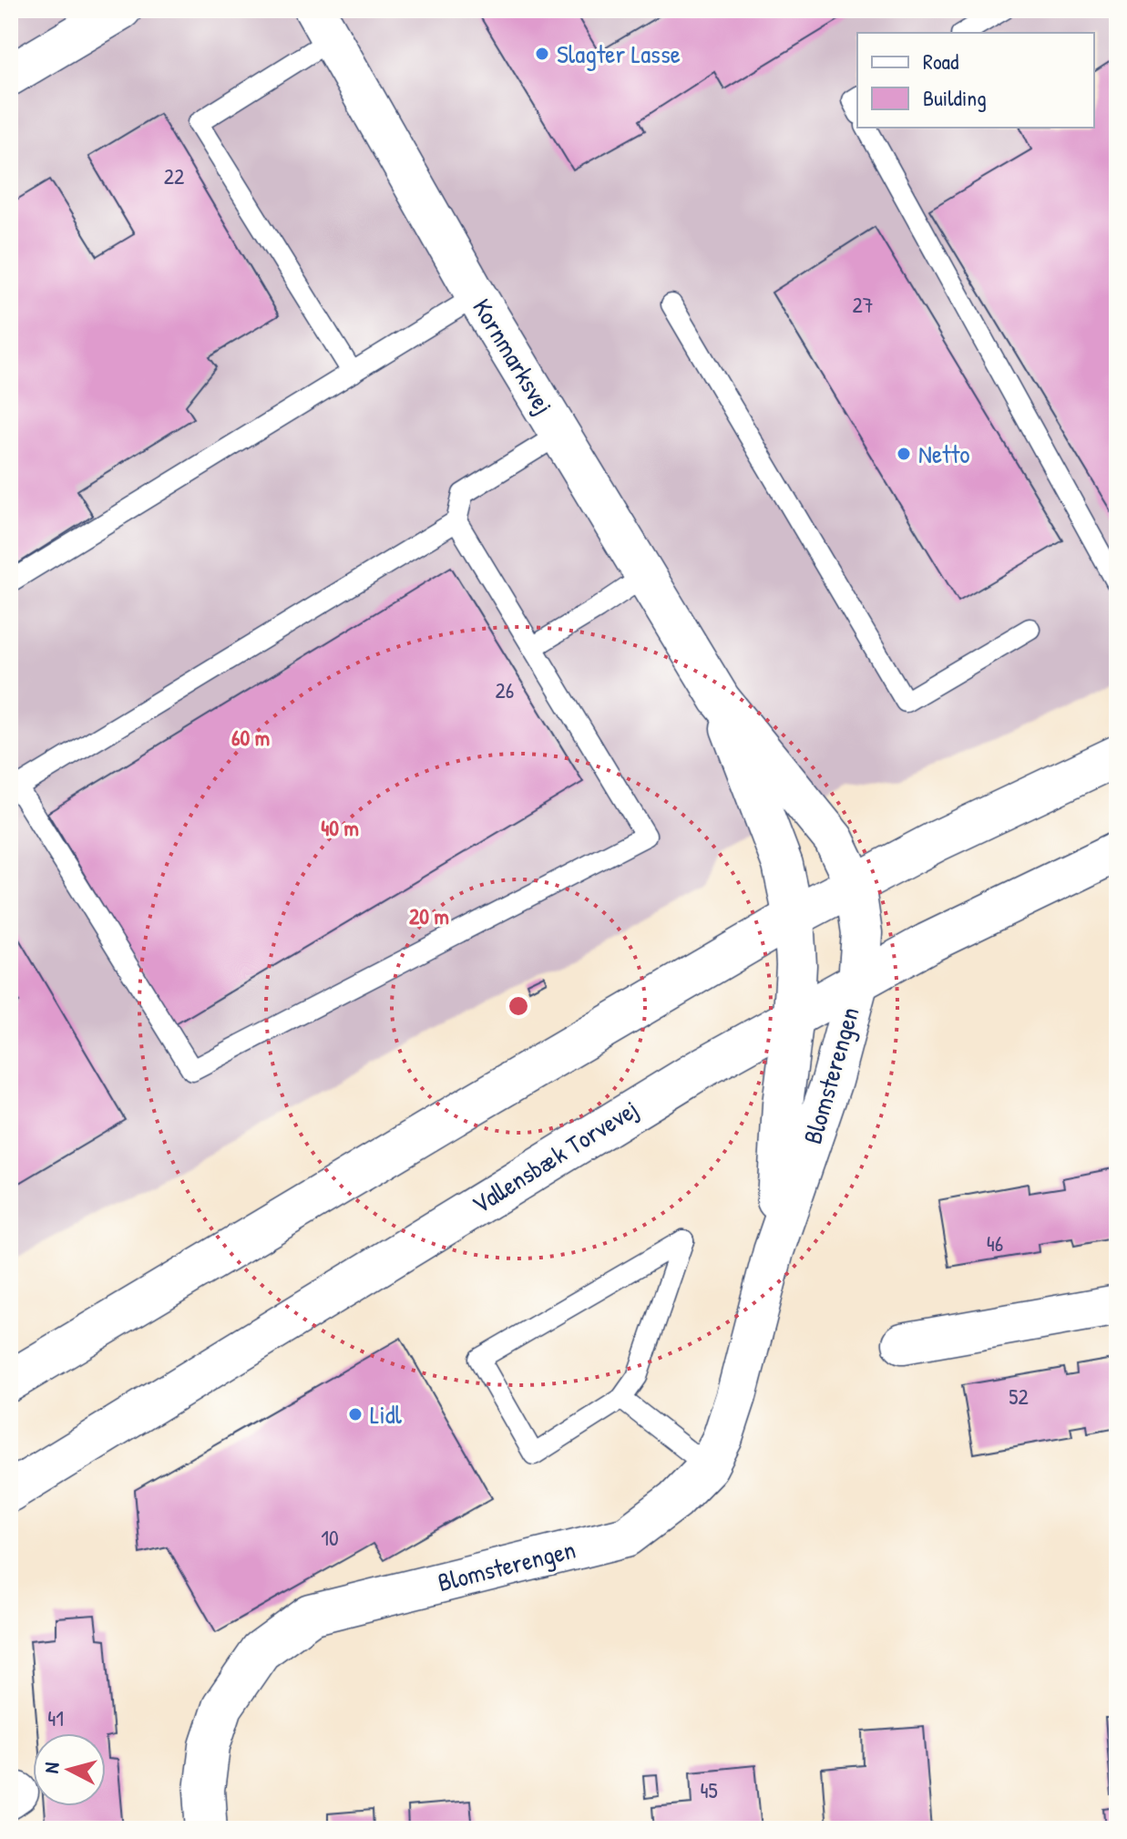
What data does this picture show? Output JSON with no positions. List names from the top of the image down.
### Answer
{
  "streets": {
    "street": ["Kornmarksvej", "Blomsterengen", "Vallensbæk Torvevej"]
  },
  "crossings": [
    ["Kornmarksvej", "Blomsterengen"],
    ["Blomsterengen", "Vallensbæk Torvevej"]
  ],
  "places": ["Slagter Lasse", "Netto", "Lidl"],
  "house_numbers": [
    "22",
    "27",
    "26",
    "46",
    "52",
    "10",
    "41",
    "45"
  ],
  "legend": ["Road", "Building"],
  "north": "left",
  "rings": ["60 m", "40 m", "20 m"]
}
